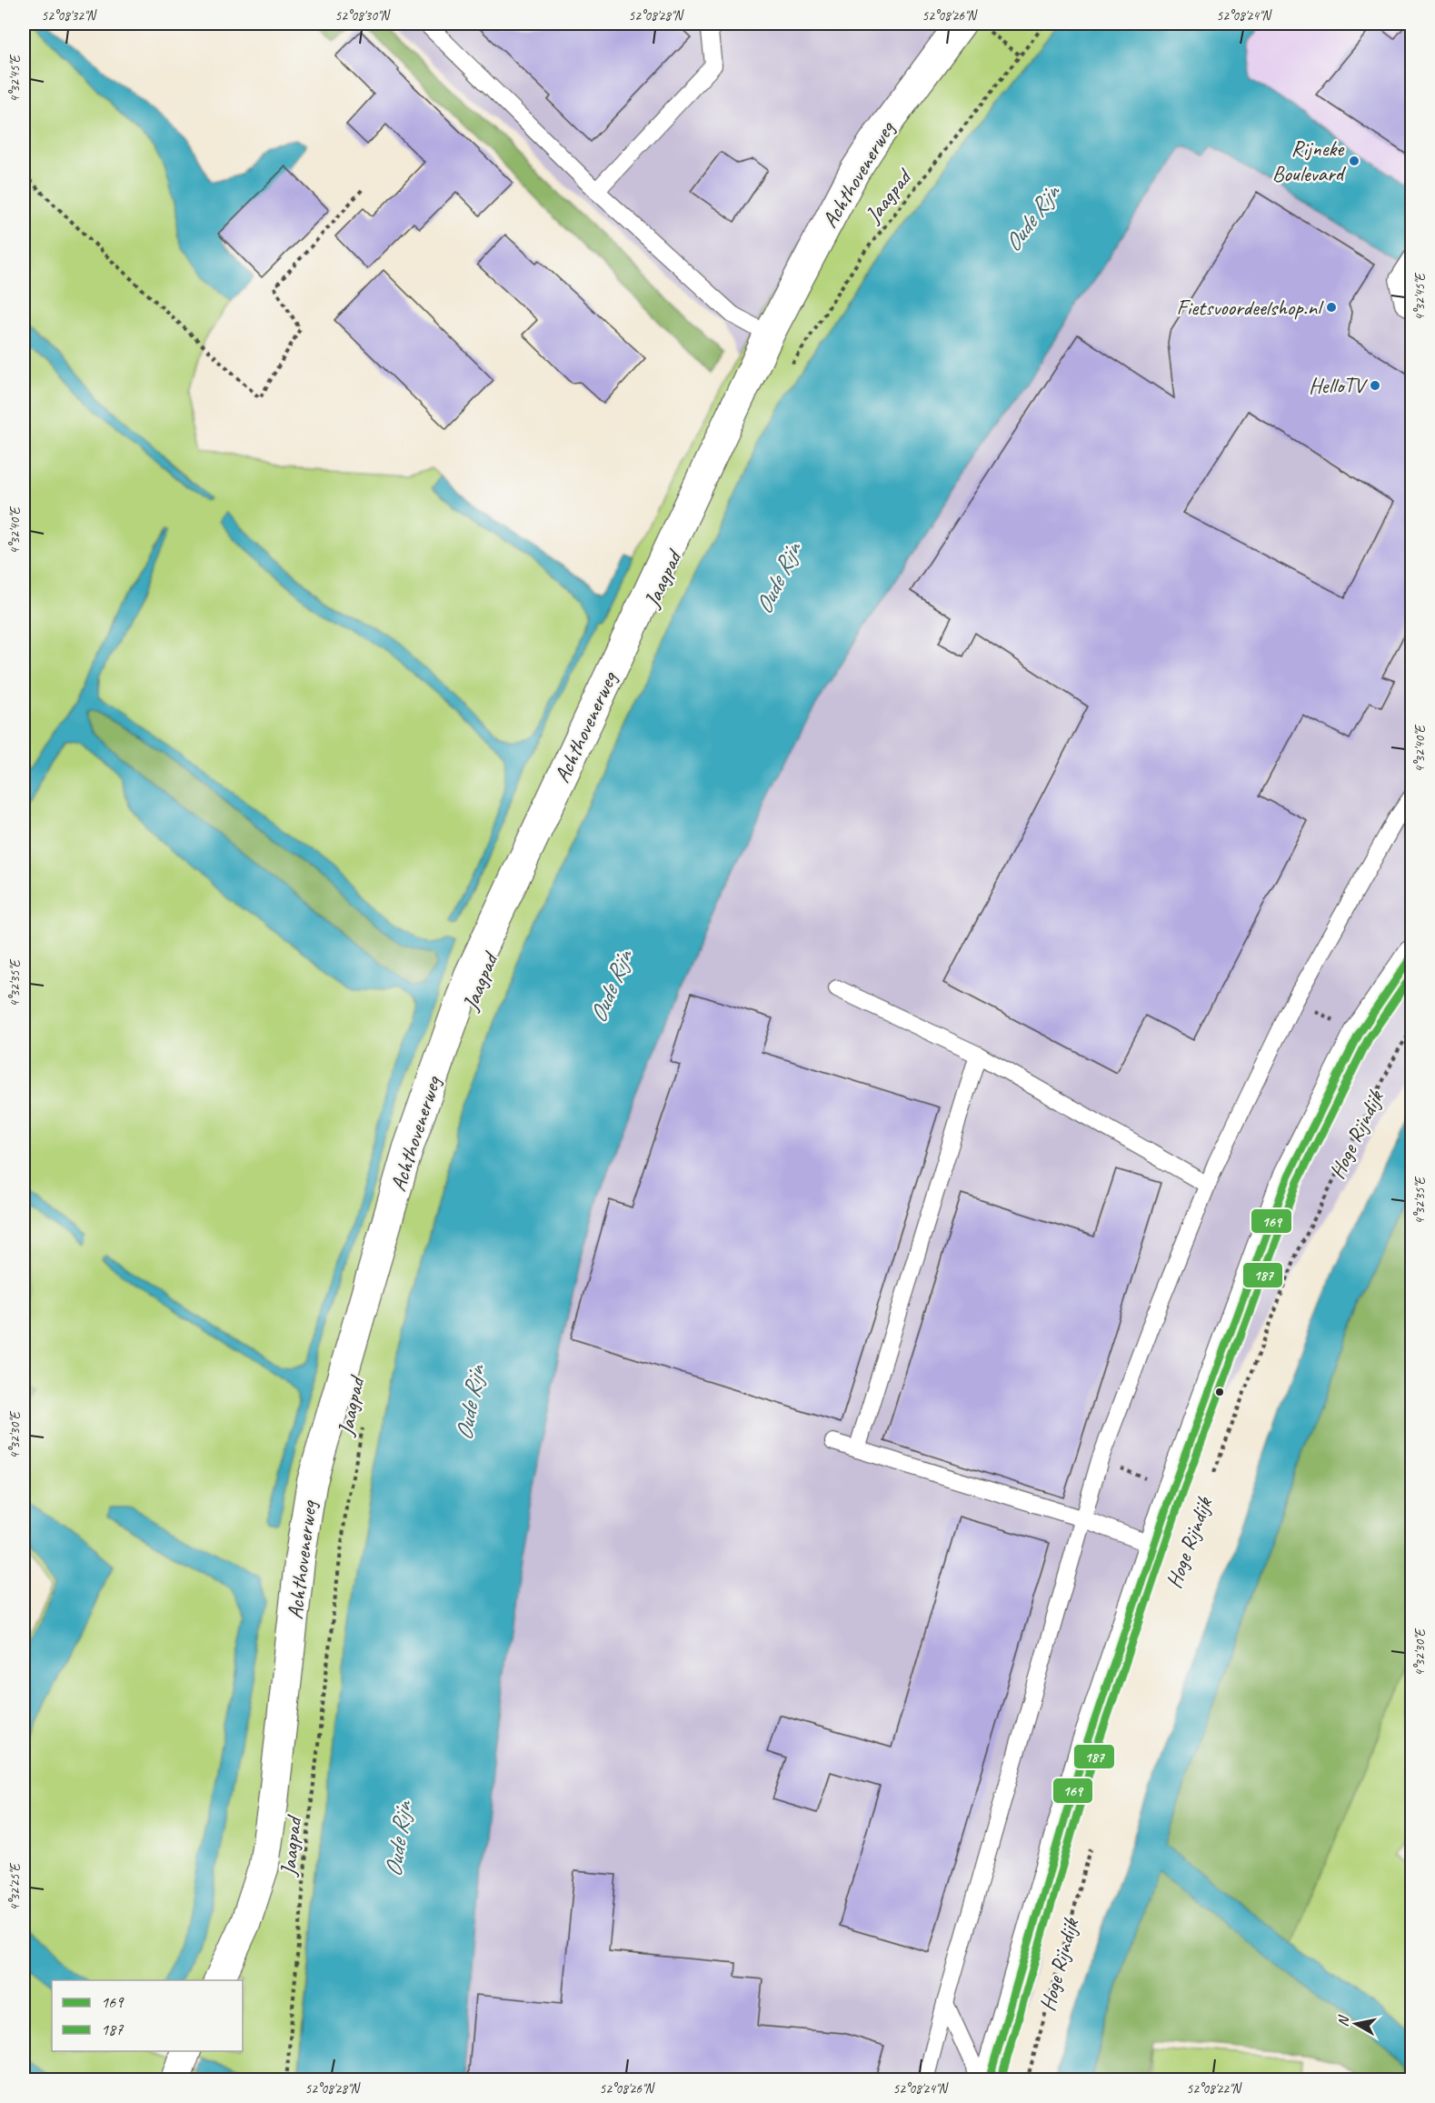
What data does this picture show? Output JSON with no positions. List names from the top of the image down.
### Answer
{
  "streets": {
    "street": ["Achthovenerweg", "Hoge Rijndijk"],
    "path": ["Jaagpad"]
  },
  "water": ["Oude Rijn"],
  "places": ["Rijneke Boulevard", "Fietsvoordeelshop.nl", "HelloTV"],
  "lines": ["transit line 169", "transit line 187"],
  "legend": ["169", "187"],
  "north": "left",
  "coordinates": [
    "52°08'32\"N",
    "52°08'30\"N",
    "52°08'28\"N",
    "52°08'26\"N",
    "52°08'24\"N",
    "4°32'45\"E",
    "4°32'40\"E",
    "4°32'35\"E",
    "4°32'30\"E",
    "4°32'25\"E",
    "52°08'22\"N"
  ]
}
